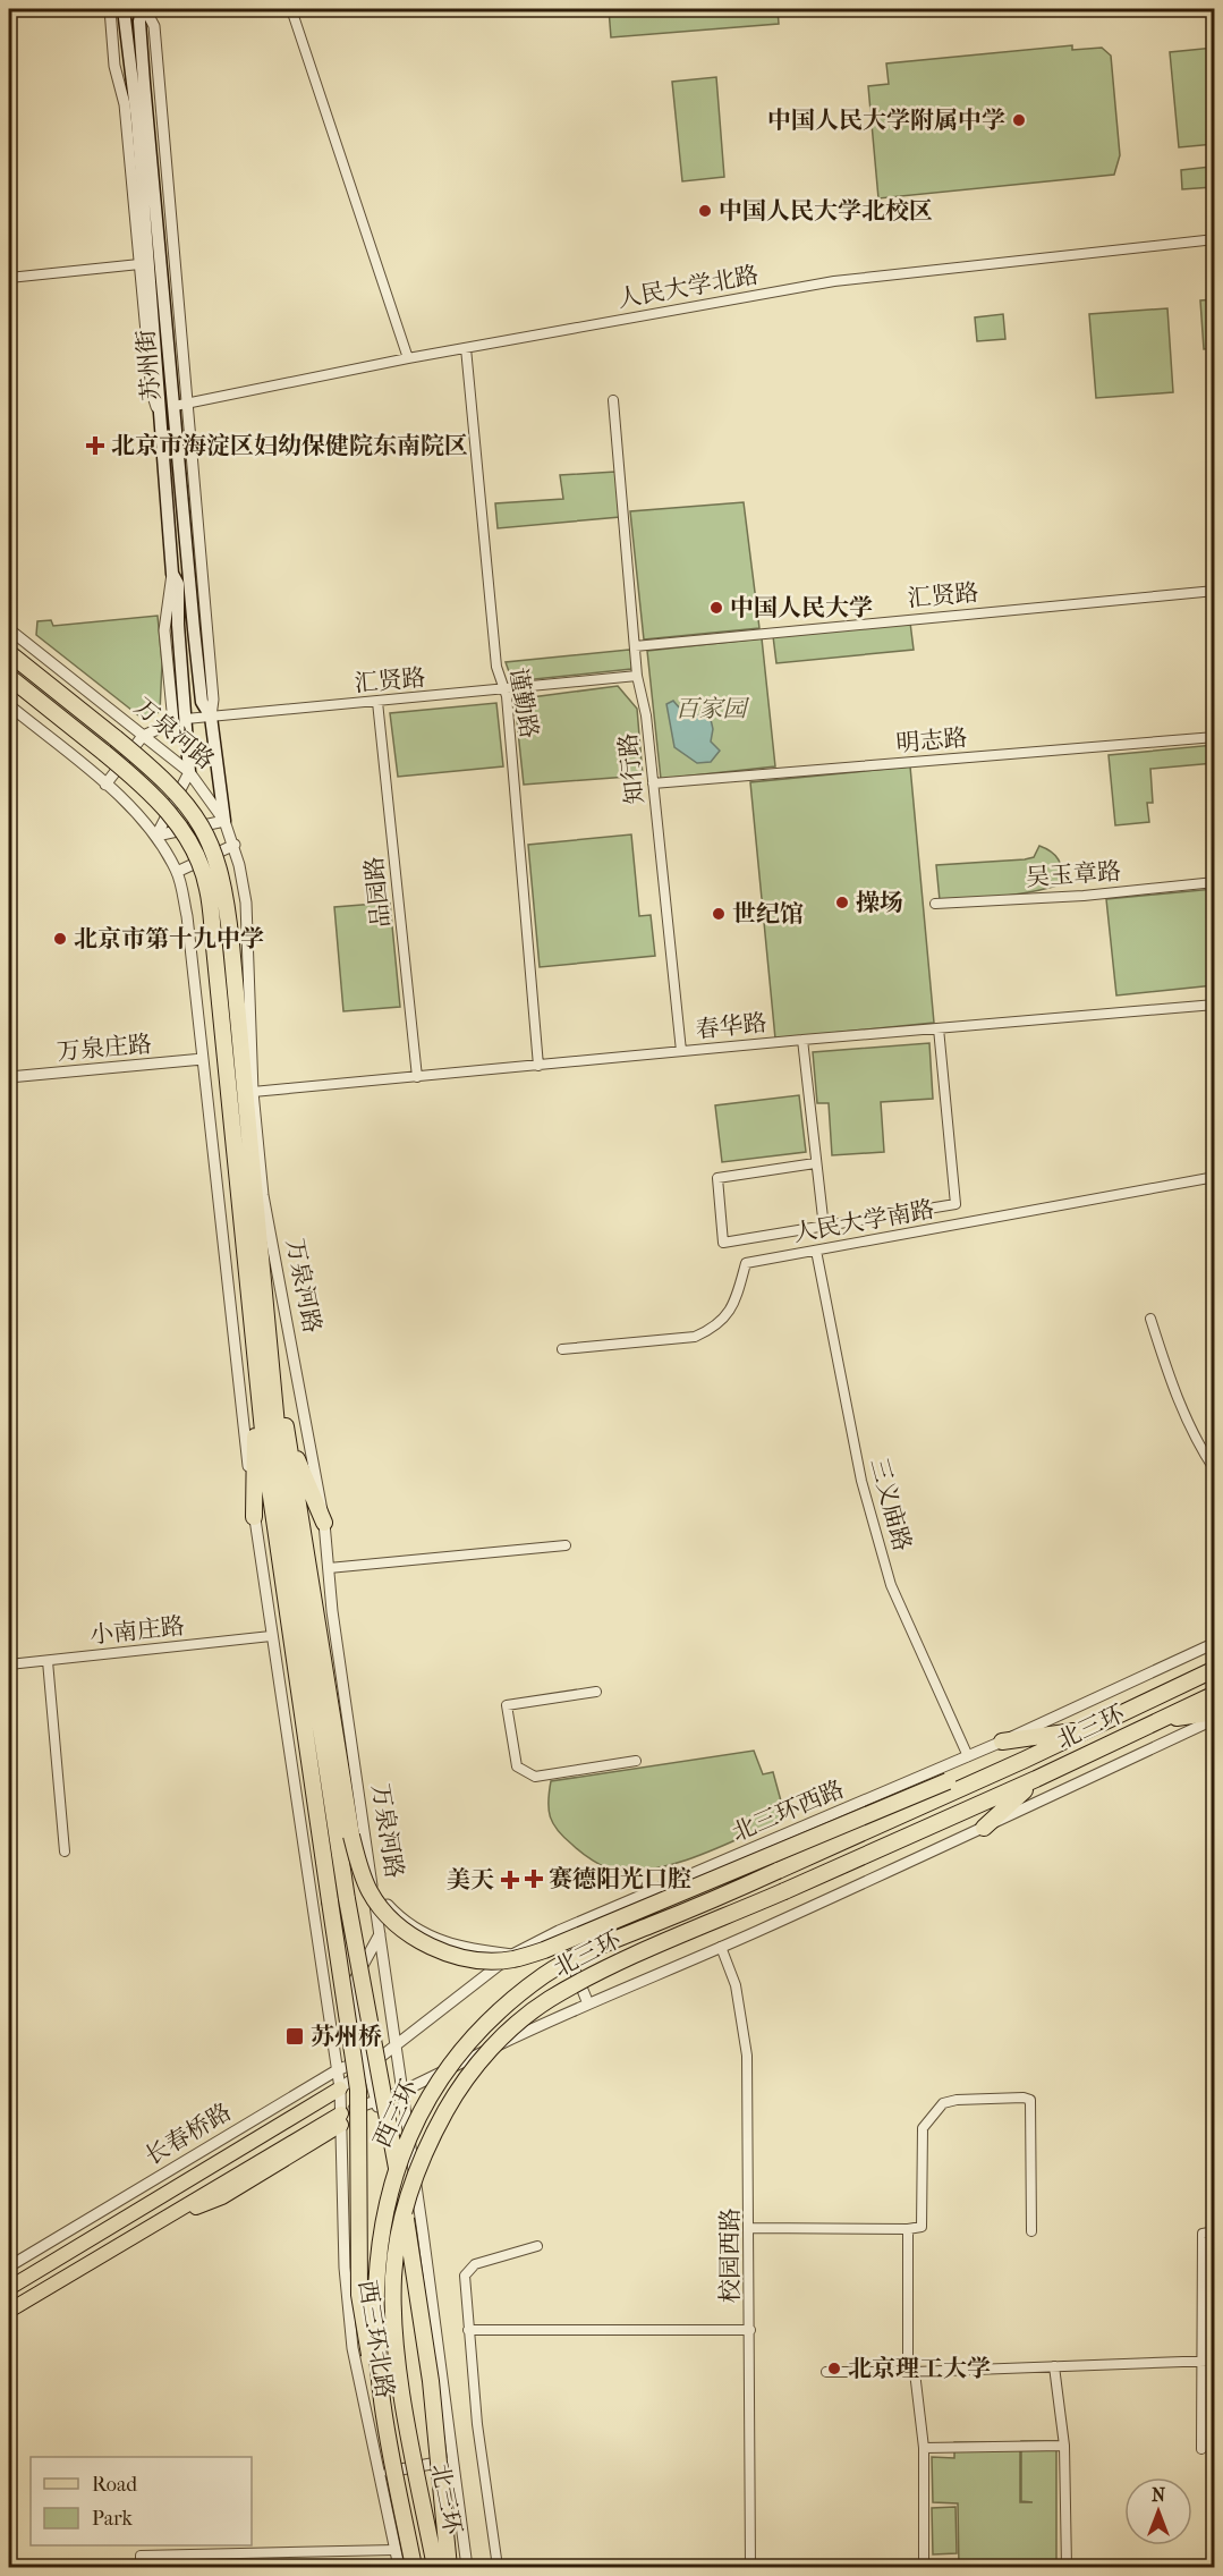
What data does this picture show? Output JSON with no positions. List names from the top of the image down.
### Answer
{
  "streets": {
    "highway": ["万泉河路", "北三环", "西三环"],
    "main road": ["苏州街", "长春桥路"],
    "street": [
      "人民大学北路",
      "汇贤路",
      "谨勤路",
      "明志路",
      "知行路",
      "吴玉章路",
      "品园路",
      "春华路",
      "万泉庄路",
      "人民大学南路",
      "三义庙路",
      "小南庄路",
      "北三环西路",
      "校园西路",
      "西三环北路"
    ]
  },
  "crossings": [
    ["人民大学北路", "苏州街"],
    ["人民大学北路", "谨勤路"],
    ["苏州街", "汇贤路"],
    ["苏州街", "万泉河路"],
    ["汇贤路", "谨勤路"],
    ["汇贤路", "知行路"],
    ["汇贤路", "品园路"],
    ["谨勤路", "春华路"],
    ["万泉河路", "春华路"],
    ["万泉河路", "北三环西路"],
    ["明志路", "知行路"],
    ["知行路", "春华路"],
    ["品园路", "春华路"],
    ["人民大学南路", "三义庙路"],
    ["三义庙路", "北三环西路"],
    ["北三环", "西三环"],
    ["北三环西路", "长春桥路"],
    ["北三环西路", "西三环北路"],
    ["长春桥路", "西三环北路"]
  ],
  "parks": ["百家园"],
  "places": {
    "other": [
      "中国人民大学附属中学",
      "中国人民大学北校区",
      "中国人民大学",
      "操场",
      "世纪馆",
      "北京市第十九中学",
      "北京理工大学"
    ],
    "health": ["北京市海淀区妇幼保健院东南院区", "赛德阳光口腔", "美天"],
    "transit": ["苏州桥"]
  },
  "legend": ["Road", "Park"],
  "north": "top"
}
